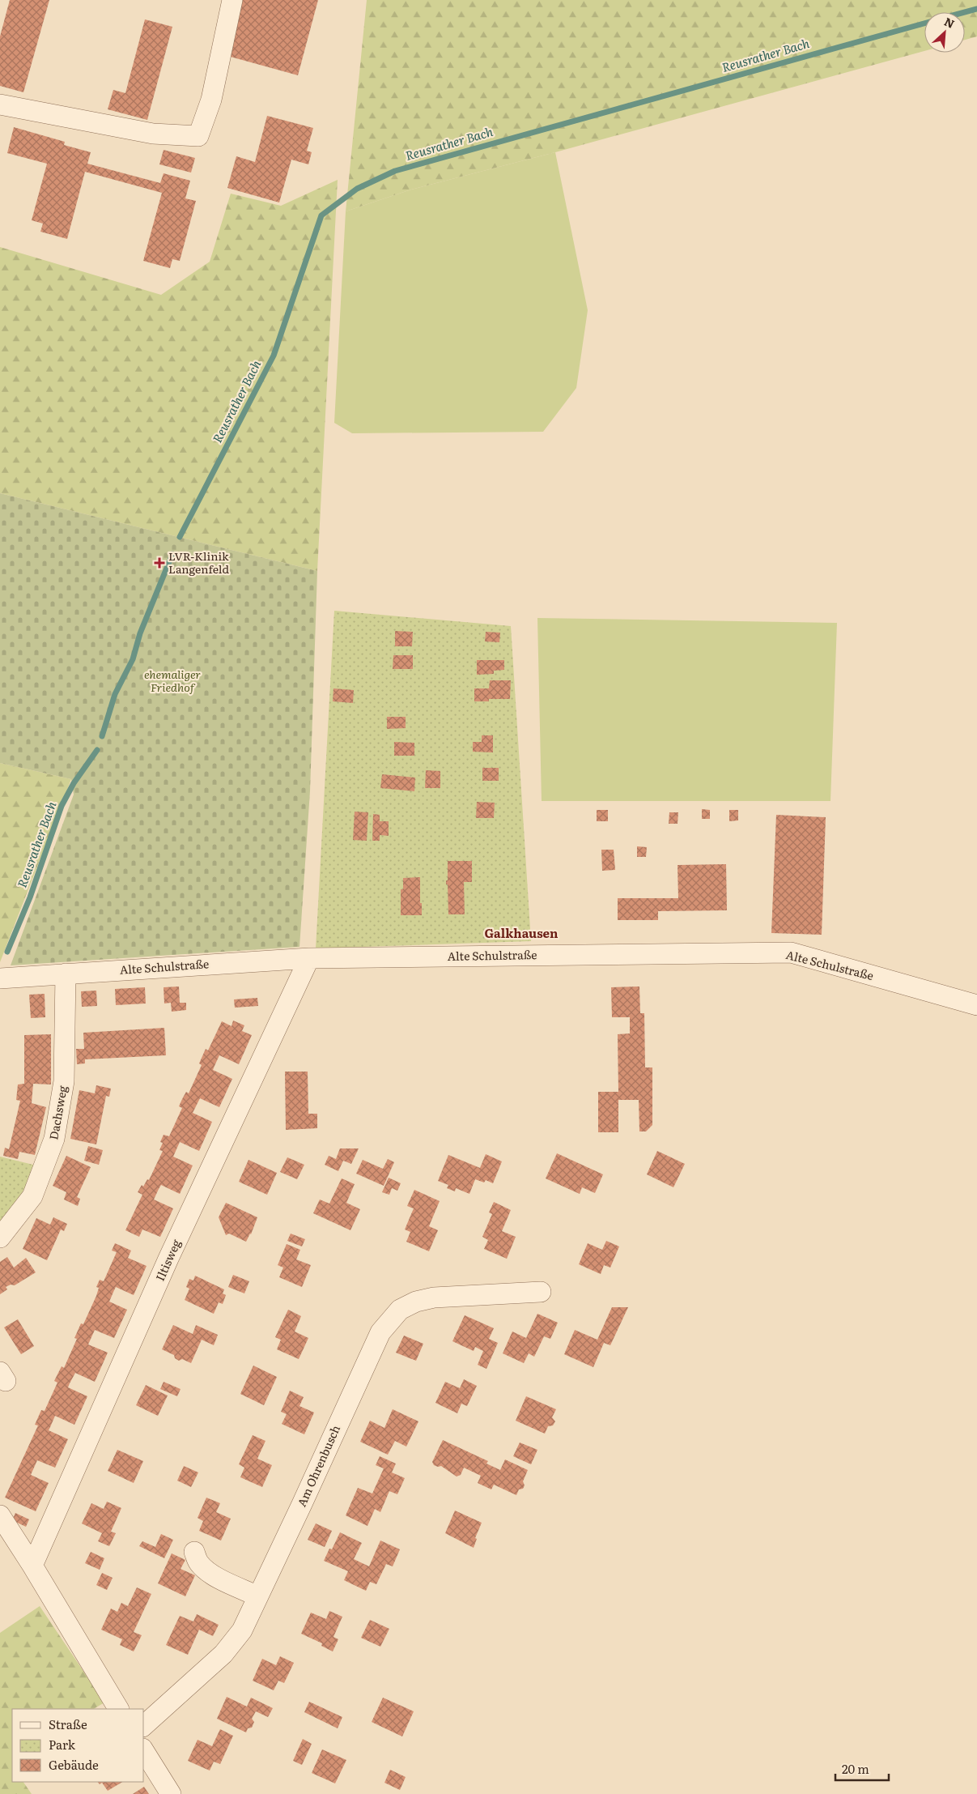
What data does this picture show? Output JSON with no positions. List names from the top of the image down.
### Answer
{
  "streets": {
    "street": [
      "Alte Schulstraße",
      "Dachsweg",
      "Iltisweg",
      "Am Ohrenbusch"
    ]
  },
  "crossings": [
    ["Alte Schulstraße", "Dachsweg"],
    ["Alte Schulstraße", "Iltisweg"]
  ],
  "districts": ["Galkhausen"],
  "water": ["Reusrather Bach"],
  "parks": ["ehemaliger Friedhof"],
  "places": {
    "health": ["LVR-Klinik Langenfeld"]
  },
  "legend": ["Straße", "Park", "Gebäude"],
  "scale_bar": "20 m",
  "north": "top right"
}
